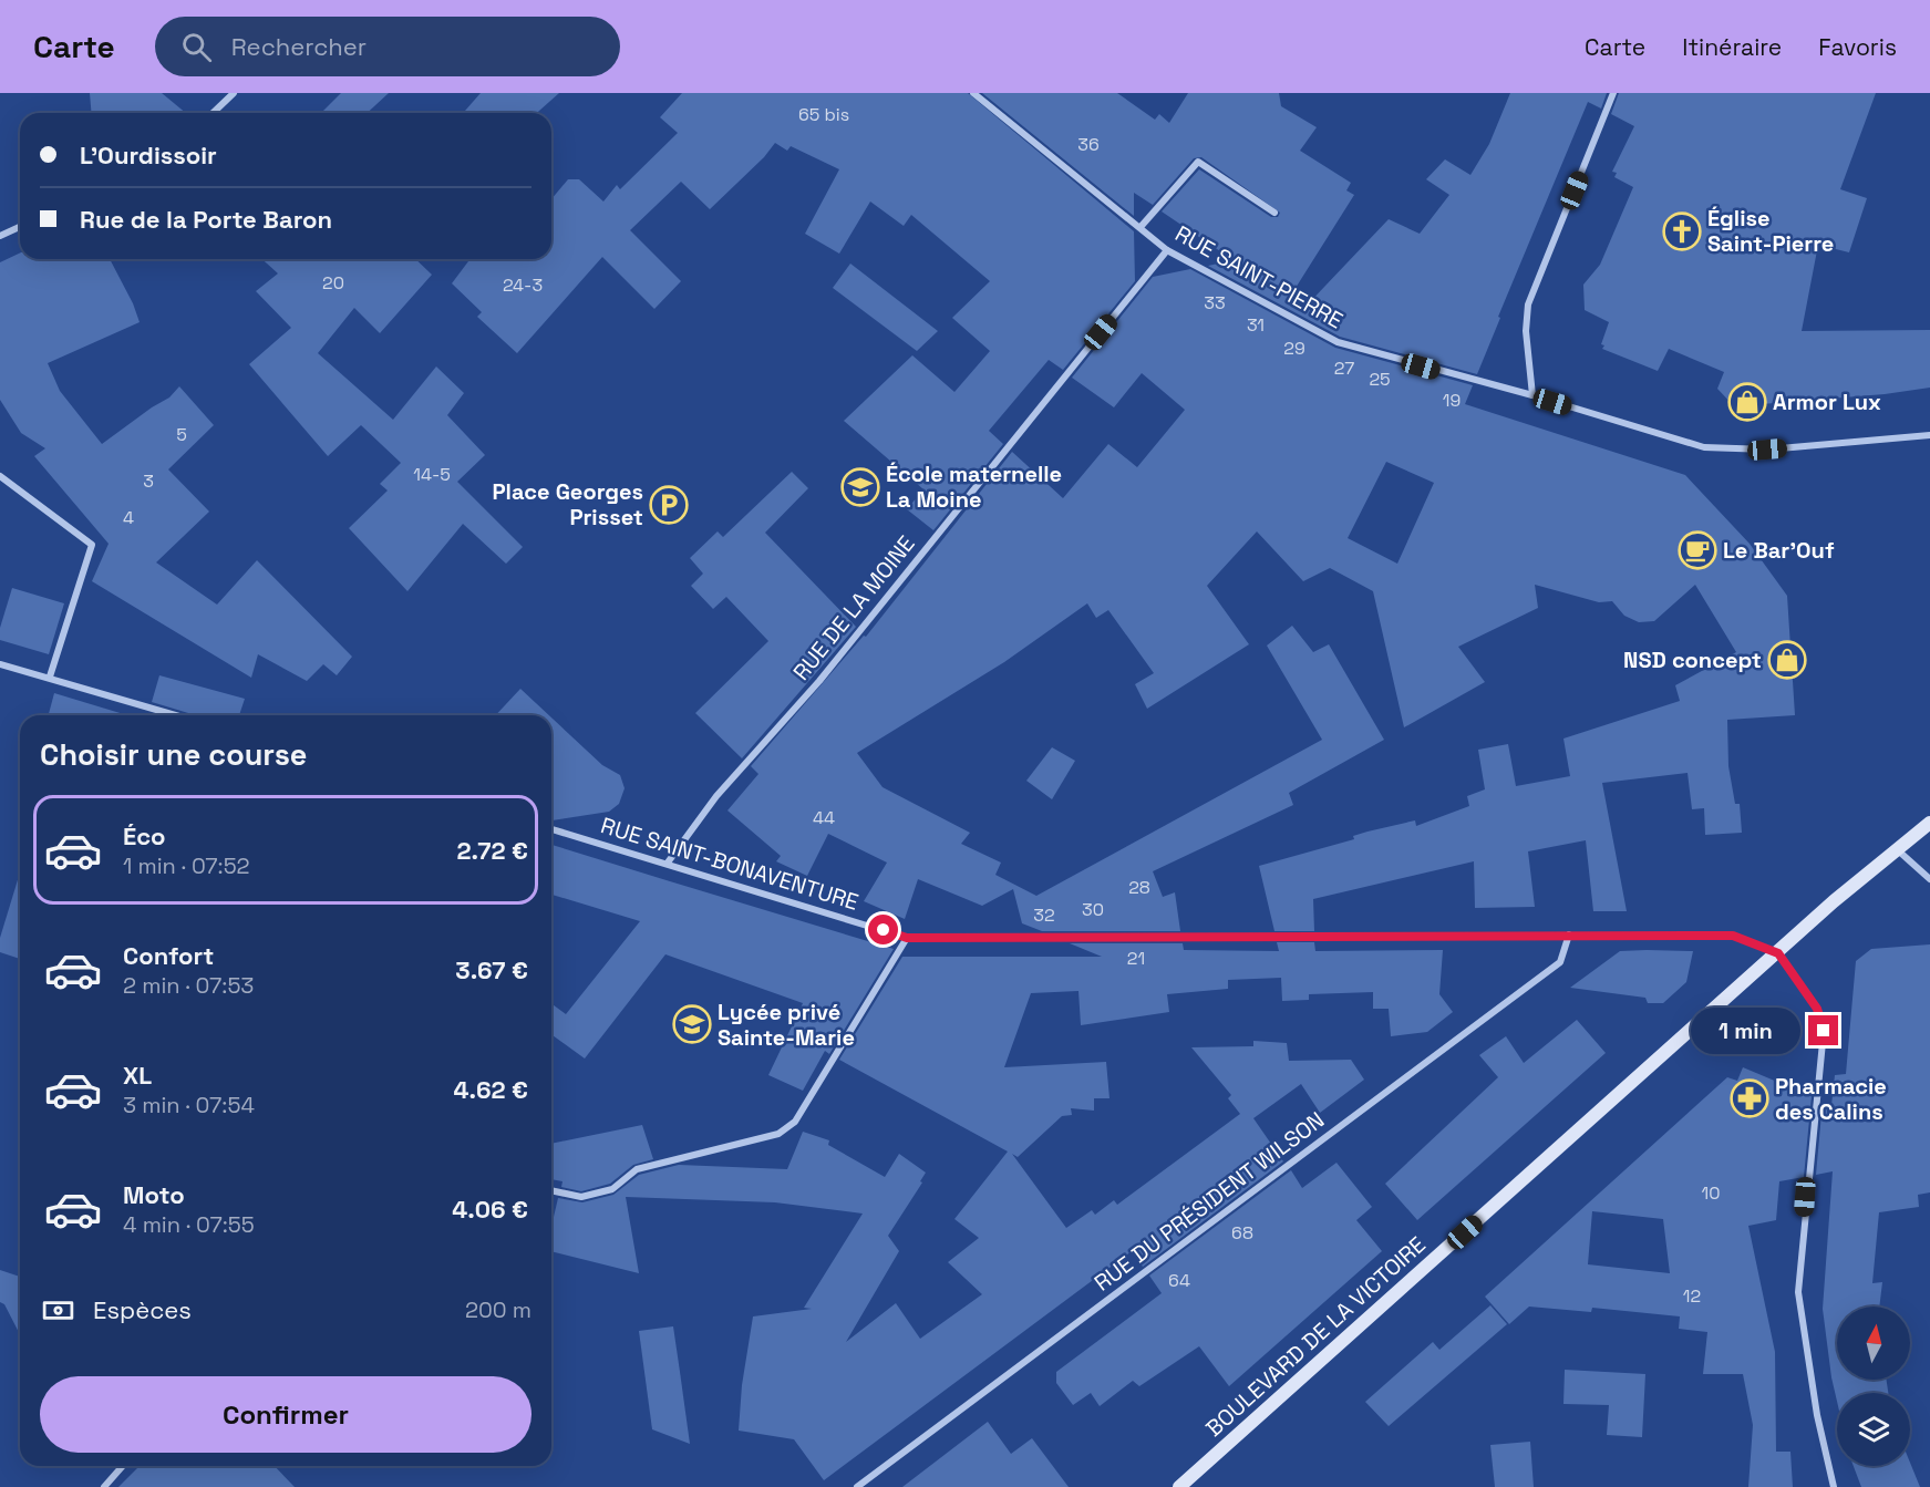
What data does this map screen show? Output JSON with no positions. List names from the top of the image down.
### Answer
{
  "streets": {
    "main road": ["BOULEVARD DE LA VICTOIRE"],
    "street": [
      "RUE SAINT-PIERRE",
      "RUE DE LA MOINE",
      "RUE SAINT-BONAVENTURE",
      "RUE DU PRÉSIDENT WILSON"
    ]
  },
  "crossings": [
    ["RUE SAINT-PIERRE", "RUE DE LA MOINE"],
    ["RUE DE LA MOINE", "RUE SAINT-BONAVENTURE"],
    ["RUE SAINT-BONAVENTURE", "RUE DU PRÉSIDENT WILSON"],
    ["RUE SAINT-BONAVENTURE", "BOULEVARD DE LA VICTOIRE"]
  ],
  "places": {
    "church": ["Église Saint-Pierre"],
    "shop": ["Armor Lux", "NSD concept"],
    "school or university": ["École maternelle La Moine", "Lycée privé Sainte-Marie"],
    "parking": ["Place Georges Prisset"],
    "cafe": ["Le Bar’Ouf"],
    "pharmacy": ["Pharmacie des Calins"]
  },
  "house_numbers": [
    "65 bis",
    "36",
    "20",
    "24-3",
    "33",
    "31",
    "29",
    "27",
    "25",
    "19",
    "5",
    "14-5",
    "3",
    "4",
    "44",
    "28",
    "30",
    "32",
    "21",
    "10",
    "68",
    "64",
    "12"
  ],
  "north": "top",
  "page": {
    "header": "Carte",
    "search": "Rechercher",
    "nav": ["Carte", "Itinéraire", "Favoris"],
    "banner": ["L’Ourdissoir", "Rue de la Porte Baron"],
    "heading": "Choisir une course",
    "list": [
      {
        "name": "Éco",
        "note": "1 min · 07:52",
        "value": "2.72 €"
      },
      {
        "name": "Confort",
        "note": "2 min · 07:53",
        "value": "3.67 €"
      },
      {
        "name": "XL",
        "note": "3 min · 07:54",
        "value": "4.62 €"
      },
      {
        "name": "Moto",
        "note": "4 min · 07:55",
        "value": "4.06 €"
      }
    ],
    "bubble": "1 min",
    "pay": ["Espèces", "200 m"],
    "buttons": "Confirmer"
  }
}
